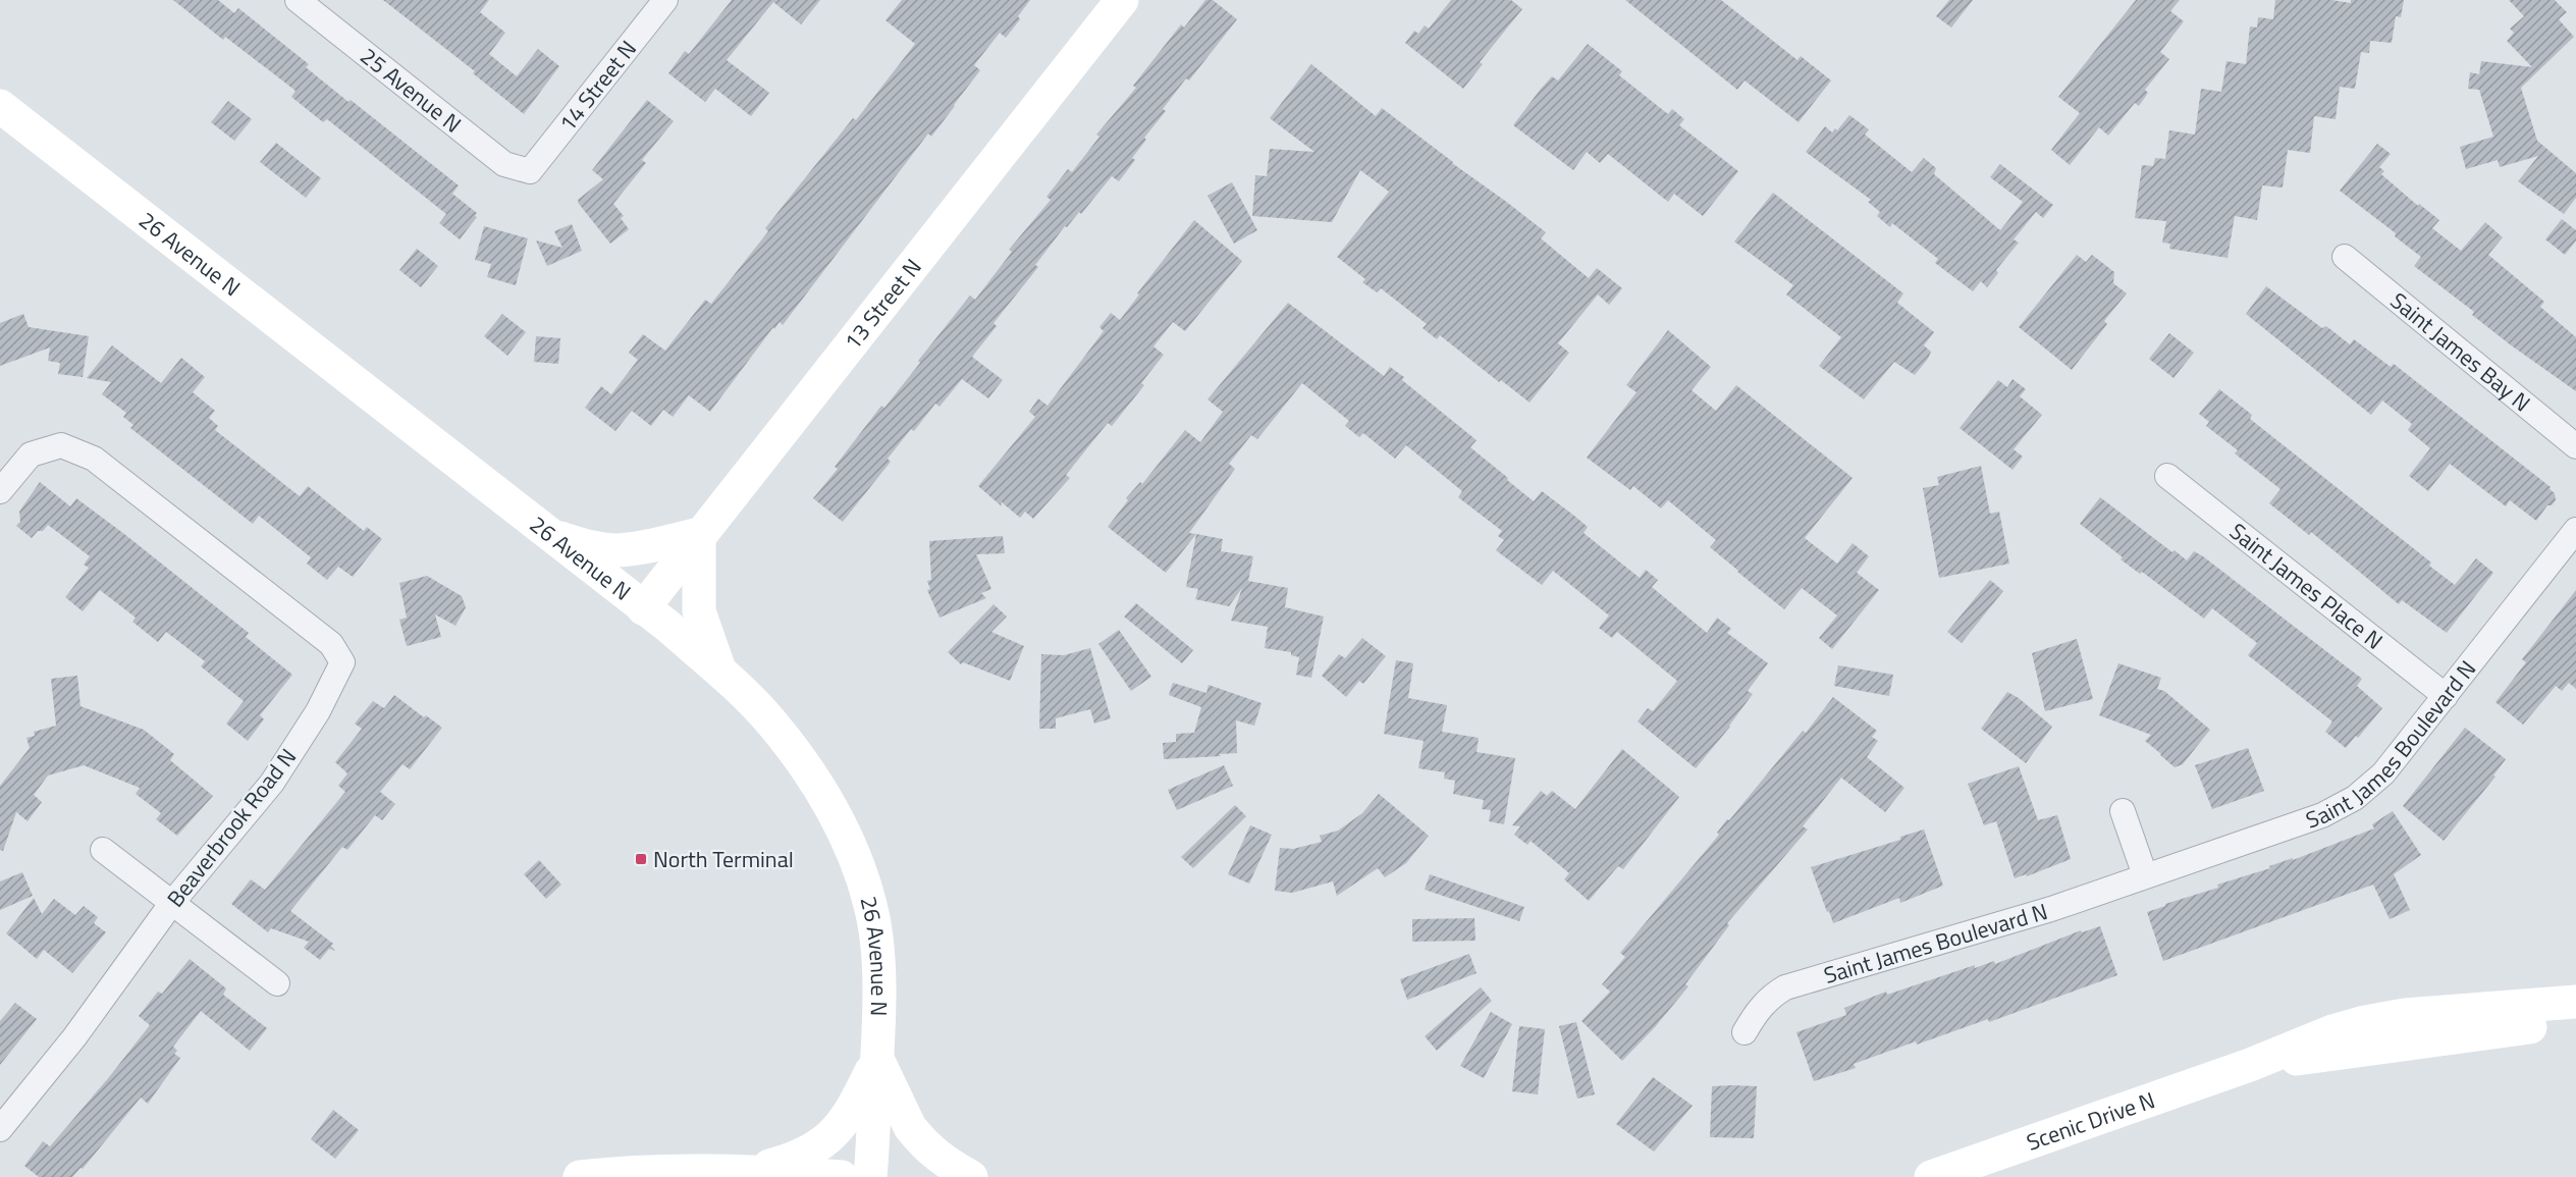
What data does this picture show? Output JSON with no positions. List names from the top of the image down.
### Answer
{
  "streets": {
    "main road": ["26 Avenue N", "13 Street N", "Scenic Drive N"],
    "street": [
      "14 Street N",
      "25 Avenue N",
      "Saint James Bay N",
      "Saint James Place N",
      "Saint James Boulevard N",
      "Beaverbrook Road N"
    ]
  },
  "crossings": [
    ["14 Street N", "25 Avenue N"],
    ["26 Avenue N", "13 Street N"],
    ["Saint James Place N", "Saint James Boulevard N"]
  ],
  "places": {
    "transit": ["North Terminal"]
  }
}
